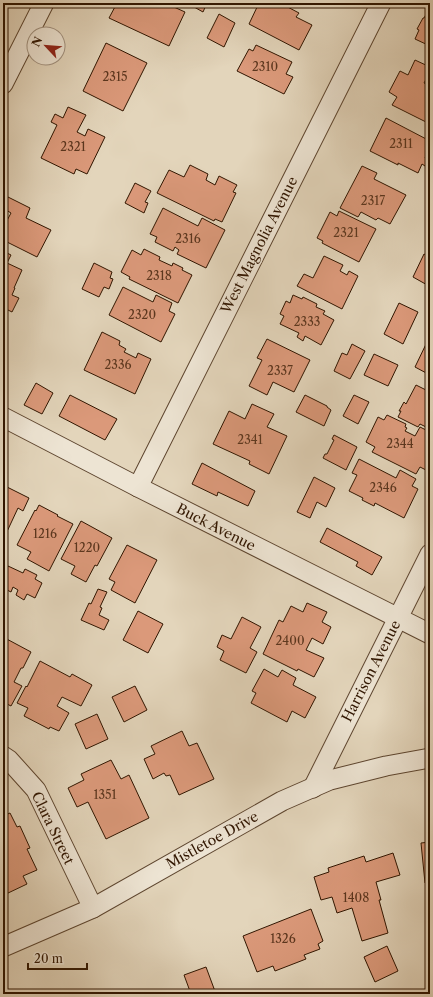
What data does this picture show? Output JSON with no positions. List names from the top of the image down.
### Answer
{
  "streets": {
    "street": [
      "West Magnolia Avenue",
      "Buck Avenue",
      "Harrison Avenue",
      "Clara Street",
      "Mistletoe Drive"
    ]
  },
  "crossings": [
    ["West Magnolia Avenue", "Buck Avenue"],
    ["Buck Avenue", "Harrison Avenue"],
    ["Harrison Avenue", "Mistletoe Drive"],
    ["Clara Street", "Mistletoe Drive"]
  ],
  "house_numbers": [
    "2310",
    "2315",
    "2311",
    "2321",
    "2317",
    "2321",
    "2316",
    "2318",
    "2320",
    "2333",
    "2336",
    "2337",
    "2341",
    "2344",
    "2346",
    "1216",
    "1220",
    "2400",
    "1351",
    "1408",
    "1326"
  ],
  "scale_bar": "20 m",
  "north": "top left"
}
